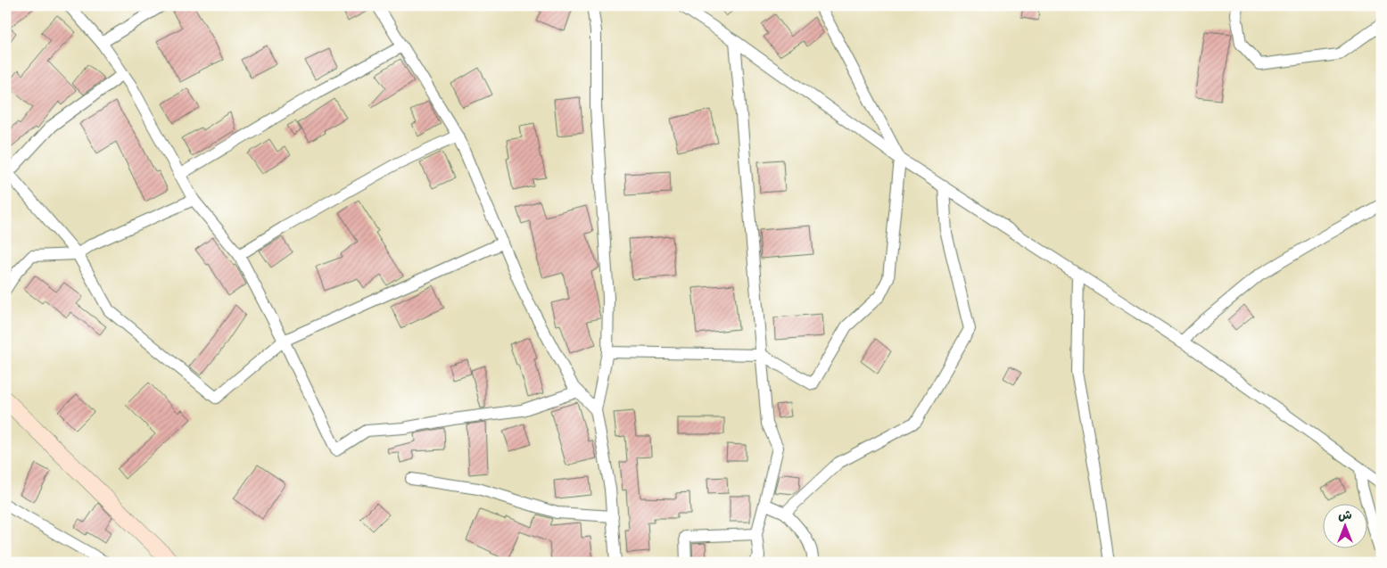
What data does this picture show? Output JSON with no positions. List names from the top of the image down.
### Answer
{
  "north": "top"
}
